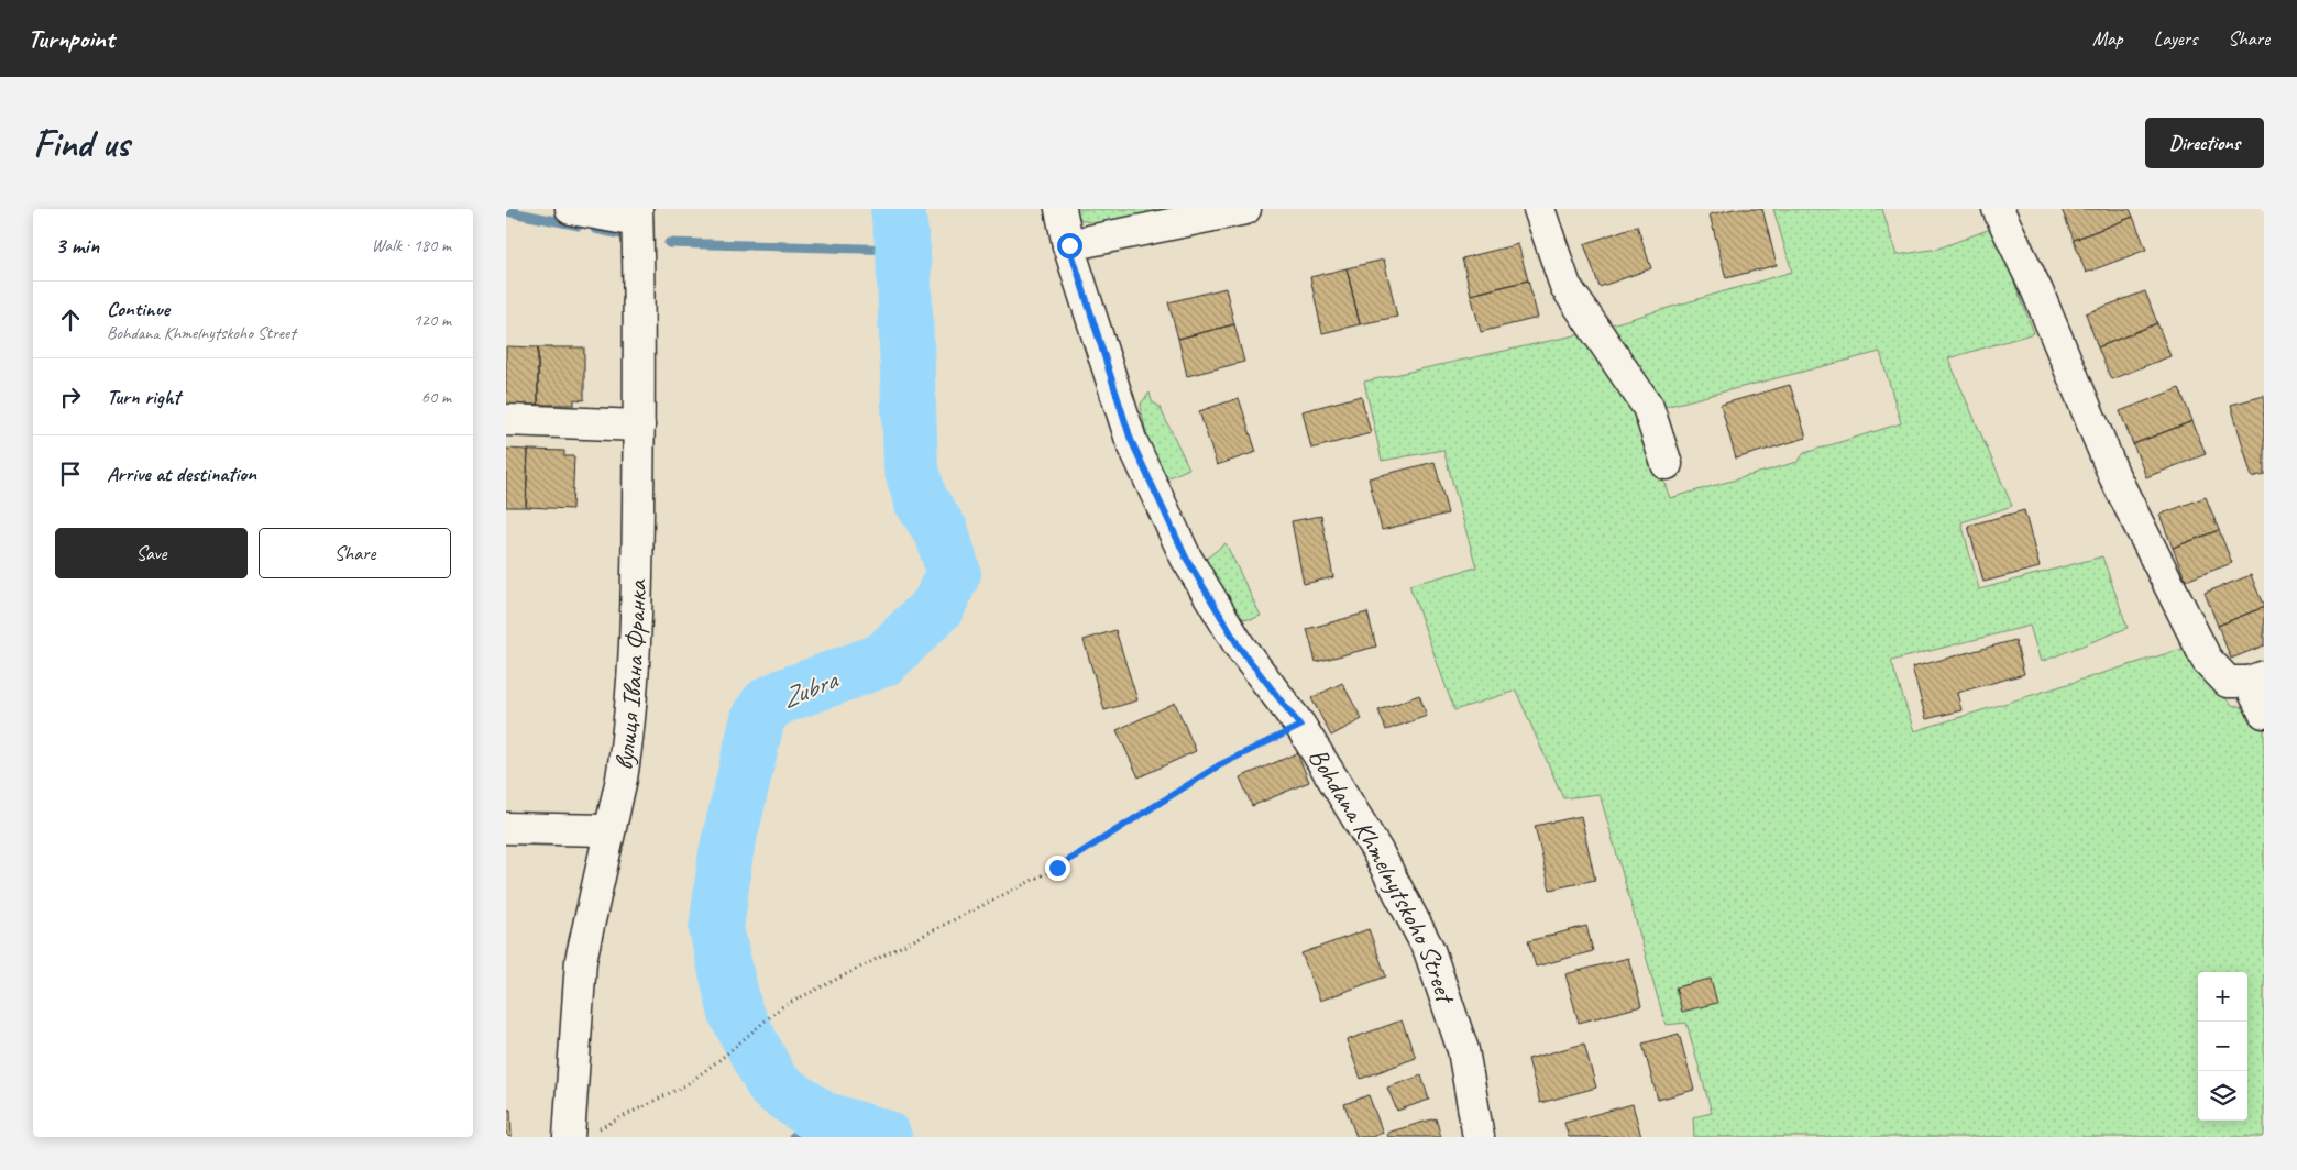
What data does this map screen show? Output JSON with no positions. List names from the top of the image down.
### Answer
{
  "streets": {
    "street": ["вулиця Івана Франка", "Bohdana Khmelnytskoho Street"]
  },
  "water": ["Zubra"],
  "page": {
    "header": "Turnpoint",
    "nav": ["Map", "Layers", "Share"],
    "buttons": [
      "Directions",
      ["Save", "Share"]
    ],
    "title": "Find us",
    "heading": ["3 min", "Walk · 180 m"],
    "list": [
      ["Continue", "Bohdana Khmelnytskoho Street", "120 m"],
      ["Turn right", "60 m"],
      "Arrive at destination"
    ],
    "map_buttons": ["+", "−"]
  }
}
